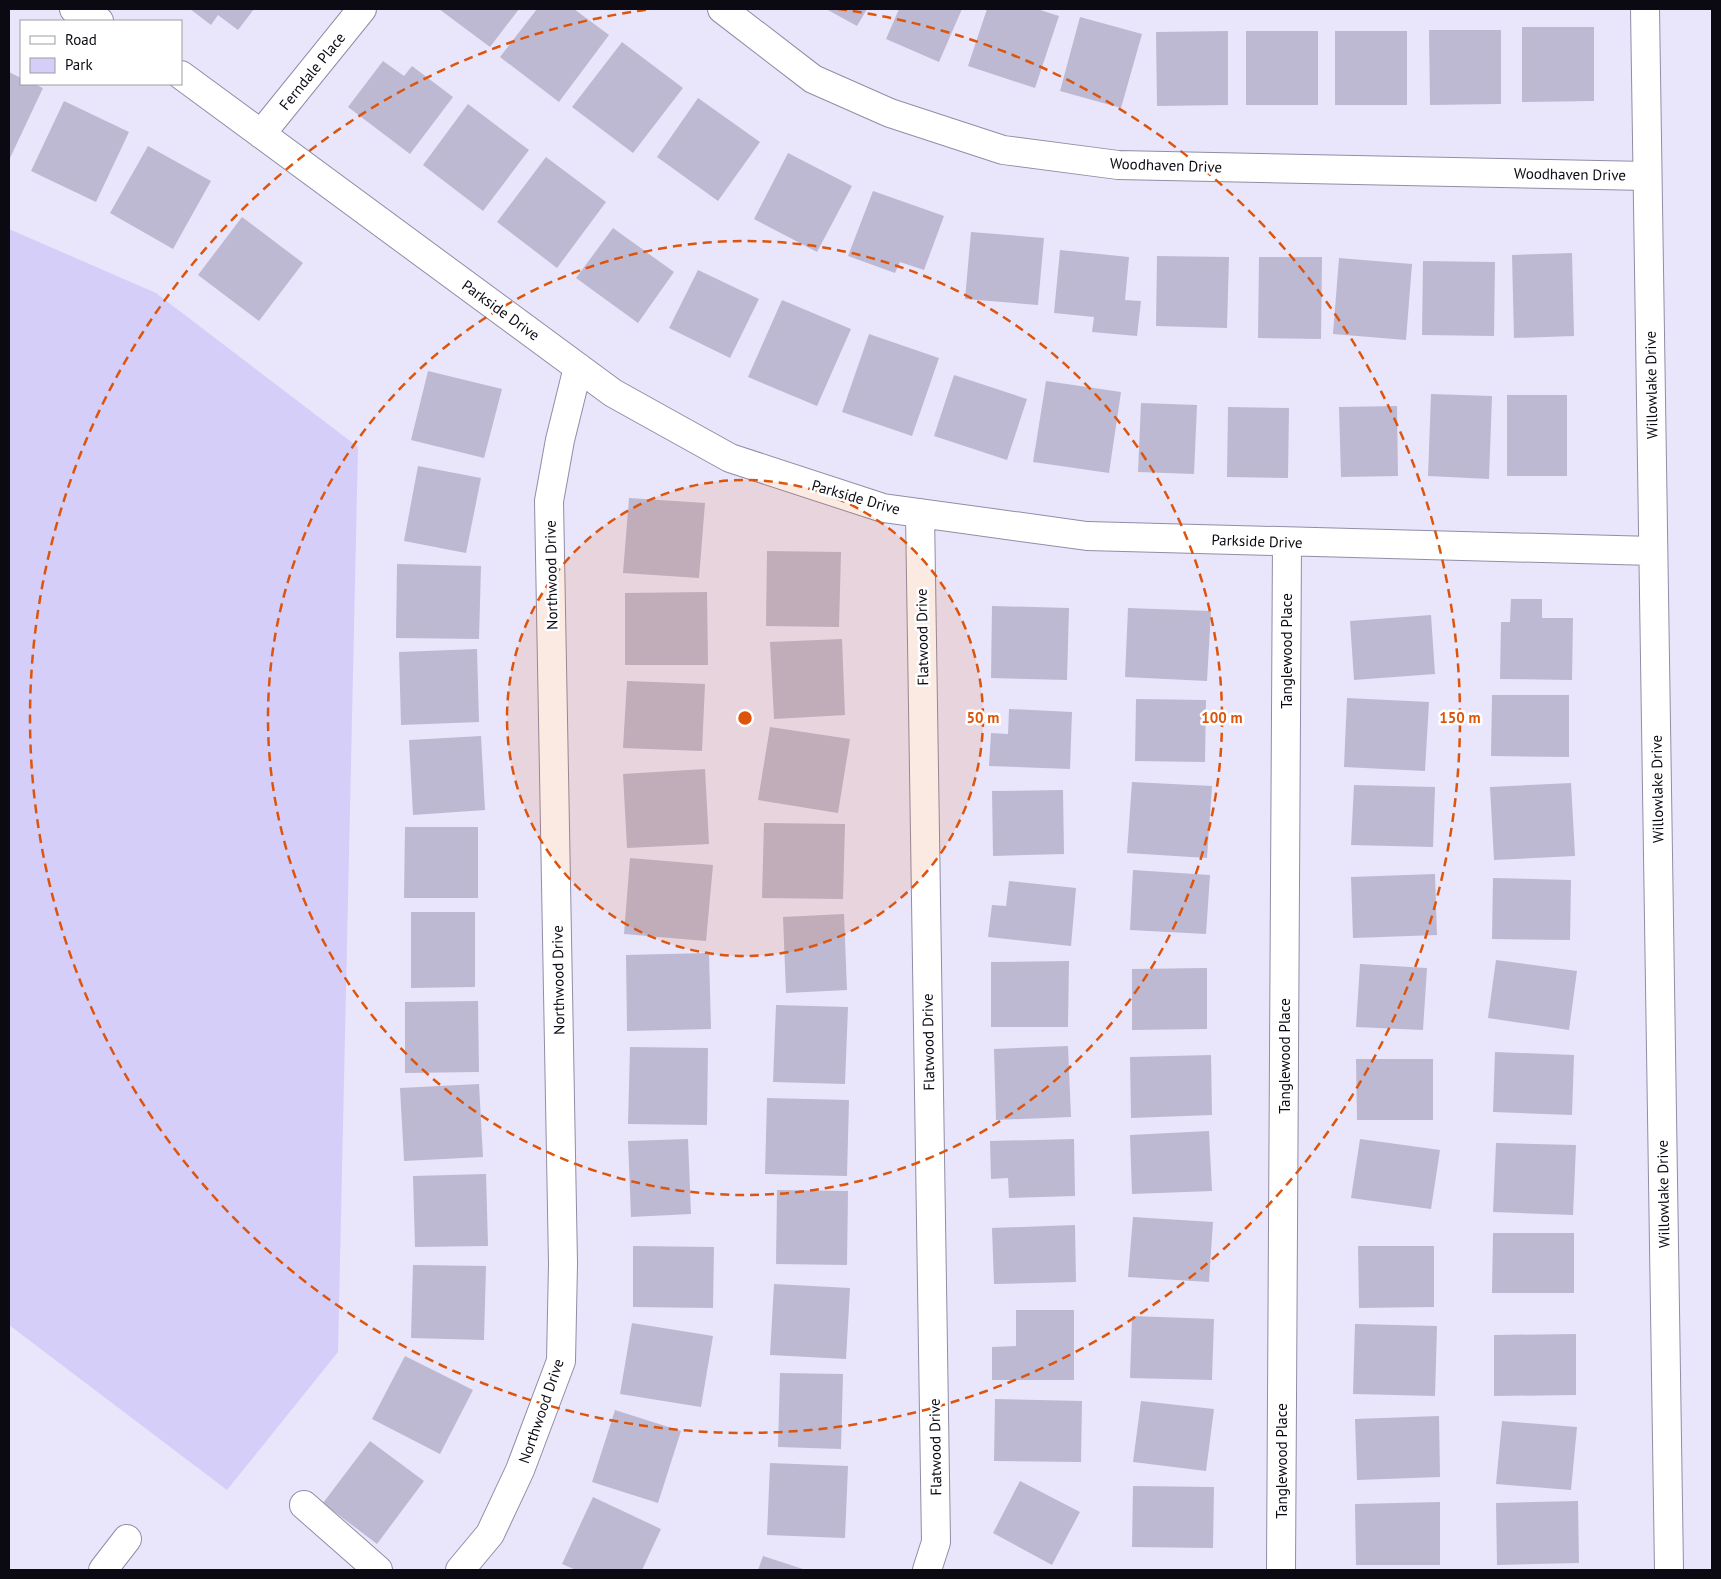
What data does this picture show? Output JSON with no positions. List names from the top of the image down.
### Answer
{
  "streets": {
    "street": [
      "Ferndale Place",
      "Woodhaven Drive",
      "Parkside Drive",
      "Willowlake Drive",
      "Northwood Drive",
      "Flatwood Drive",
      "Tanglewood Place"
    ]
  },
  "crossings": [
    ["Ferndale Place", "Parkside Drive"],
    ["Woodhaven Drive", "Willowlake Drive"],
    ["Parkside Drive", "Willowlake Drive"],
    ["Parkside Drive", "Northwood Drive"],
    ["Parkside Drive", "Flatwood Drive"],
    ["Parkside Drive", "Tanglewood Place"]
  ],
  "legend": ["Road", "Park"],
  "rings": ["50 m", "100 m", "150 m"]
}
